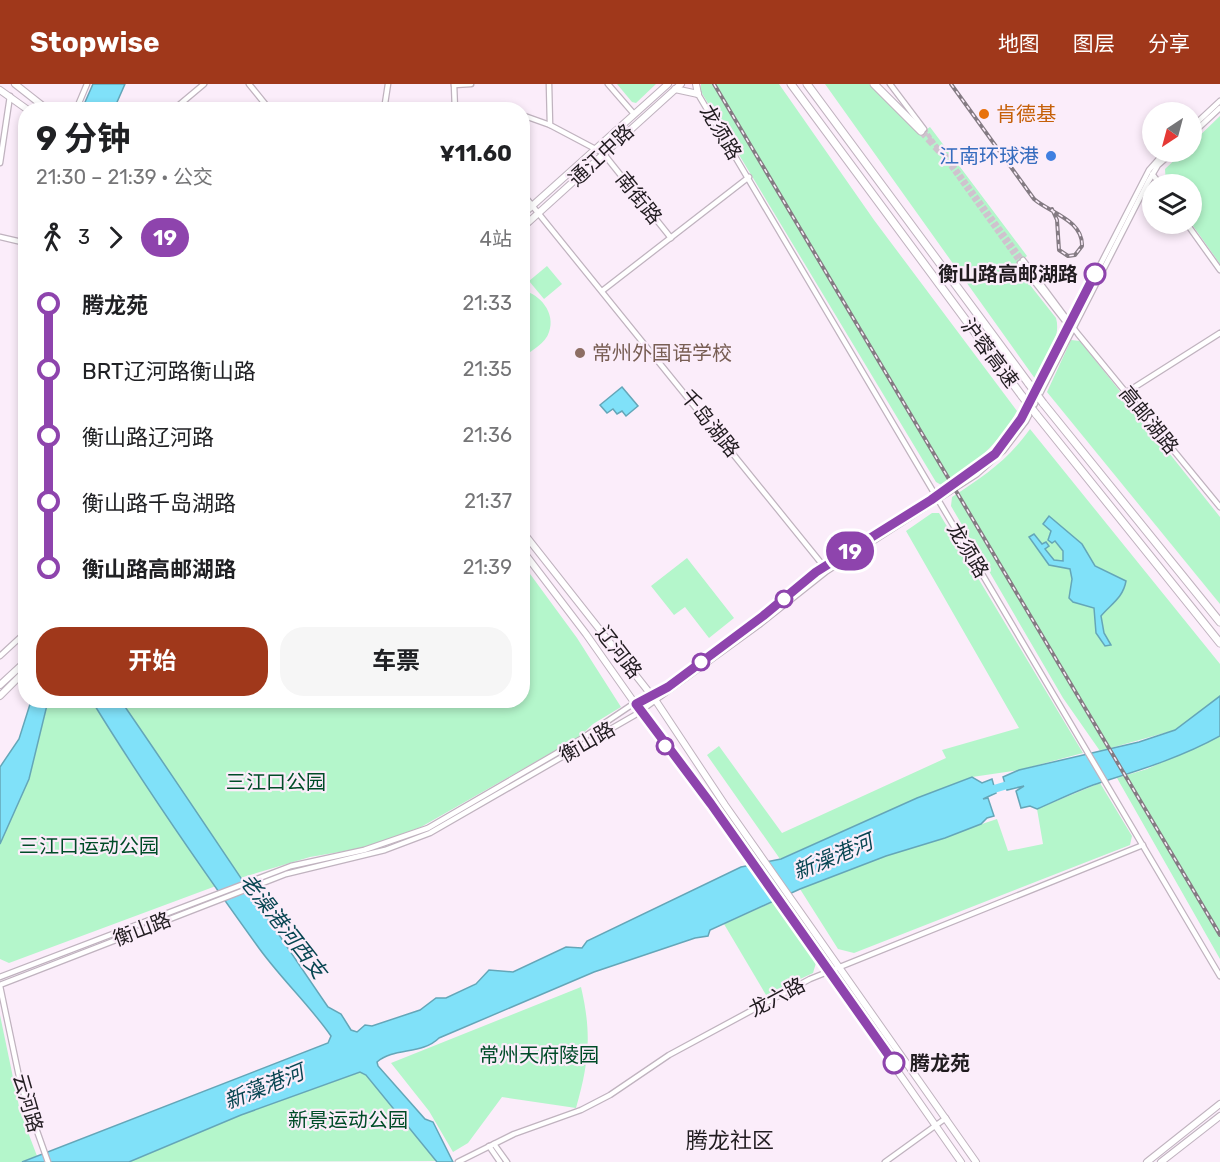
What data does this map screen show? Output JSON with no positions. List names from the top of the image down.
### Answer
{
  "streets": {
    "highway": ["沪蓉高速"],
    "main road": ["通江中路", "辽河路"],
    "street": [
      "龙须路",
      "南街路",
      "高邮湖路",
      "千岛湖路",
      "衡山路",
      "龙六路",
      "云河路"
    ]
  },
  "crossings": [
    ["龙须路", "衡山路"],
    ["龙须路", "龙六路"],
    ["通江中路", "南街路"],
    ["通江中路", "千岛湖路"],
    ["高邮湖路", "衡山路"],
    ["千岛湖路", "衡山路"],
    ["辽河路", "衡山路"],
    ["辽河路", "龙六路"],
    ["衡山路", "云河路"]
  ],
  "districts": ["腾龙社区"],
  "water": ["新澡港河", "老澡港河西支", "新藻港河"],
  "parks": [
    "三江口公园",
    "三江口运动公园",
    "常州天府陵园",
    "新景运动公园"
  ],
  "places": [
    "肯德基",
    "江南环球港",
    "衡山路高邮湖路",
    "常州外国语学校",
    "腾龙苑"
  ],
  "lines": ["bus line 19"],
  "north": "bottom left",
  "page": {
    "header": "Stopwise",
    "nav": ["地图", "图层", "分享"],
    "on_map": "19",
    "heading": ["9 分钟", "21:30 – 21:39 · 公交", "¥11.60"],
    "legs": ["3", "19", "4站"],
    "list": [
      {
        "name": "腾龙苑",
        "value": "21:33"
      },
      {
        "name": "BRT辽河路衡山路",
        "value": "21:35"
      },
      {
        "name": "衡山路辽河路",
        "value": "21:36"
      },
      {
        "name": "衡山路千岛湖路",
        "value": "21:37"
      },
      {
        "name": "衡山路高邮湖路",
        "value": "21:39"
      }
    ],
    "buttons": ["开始", "车票"]
  }
}
